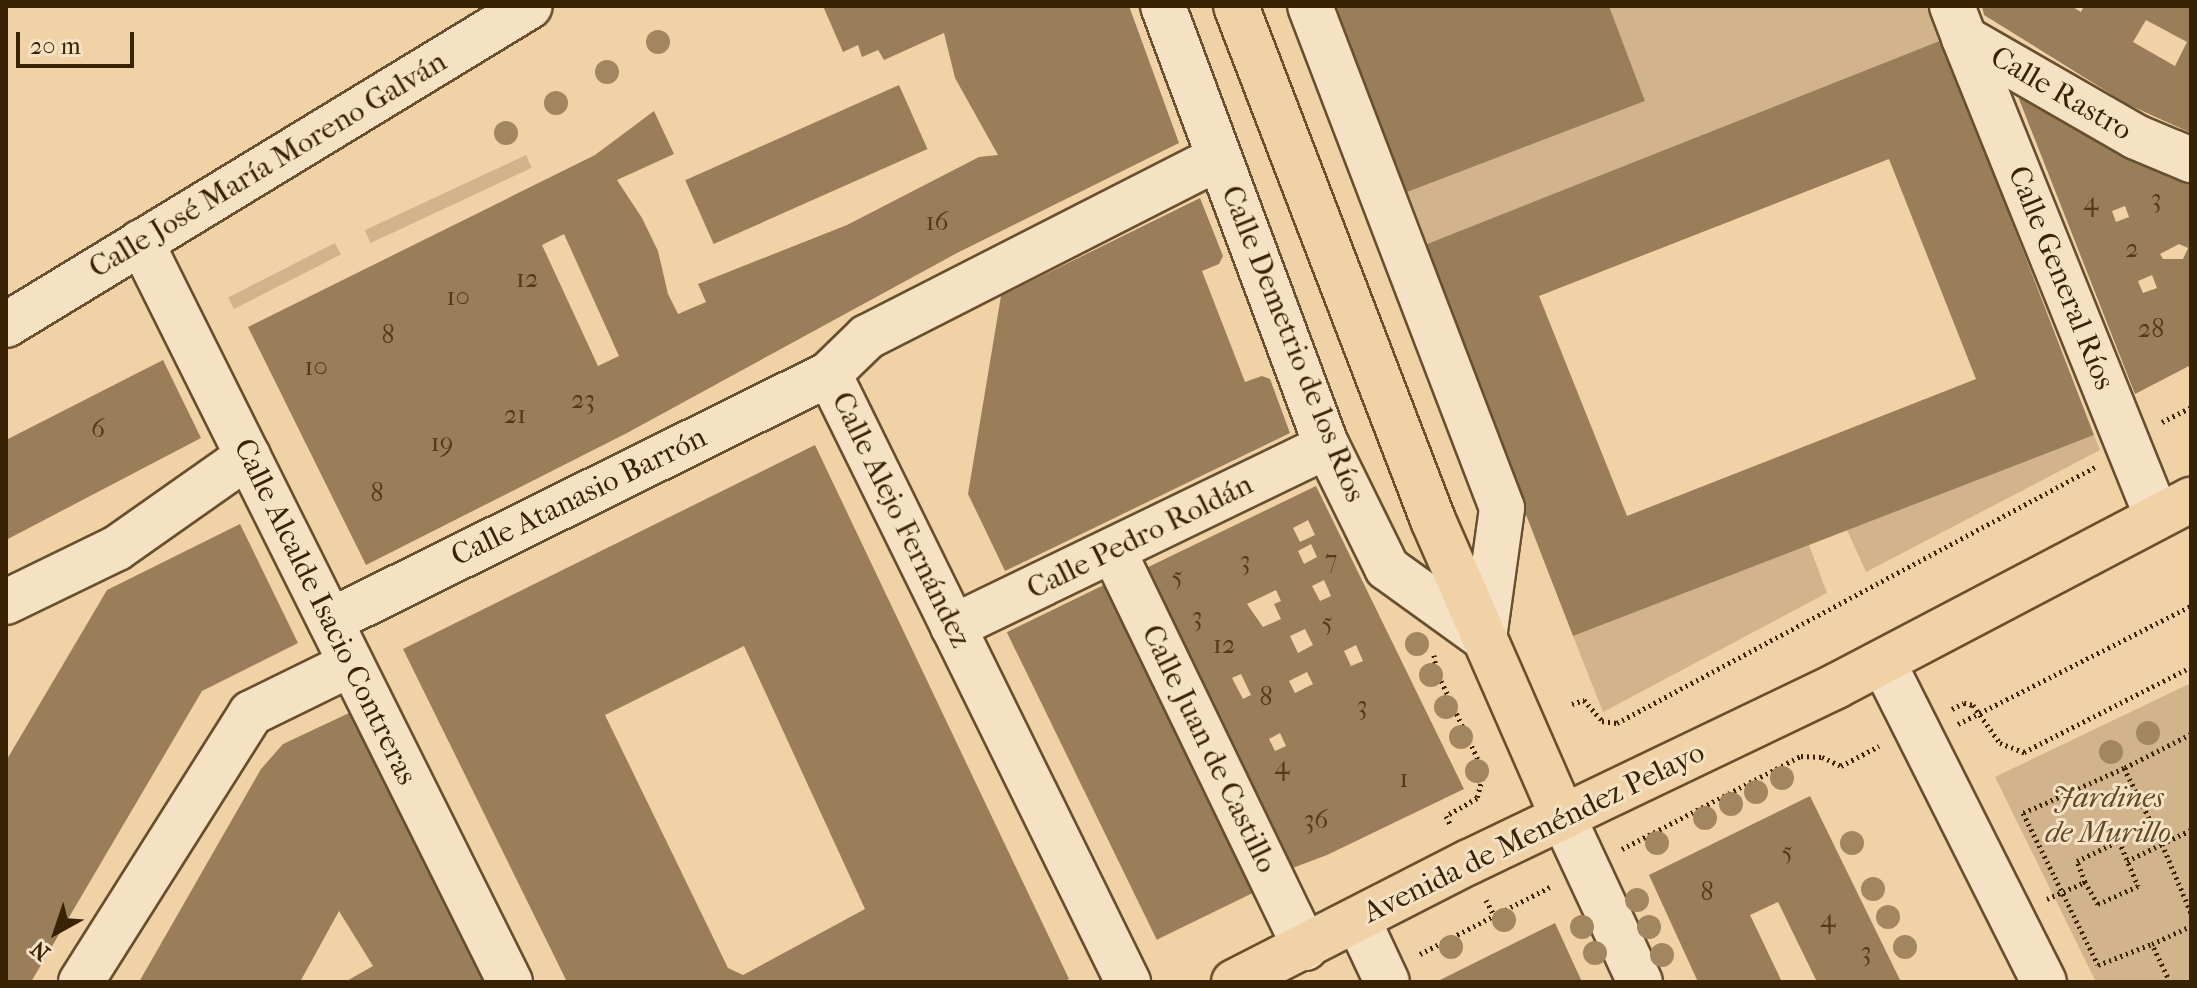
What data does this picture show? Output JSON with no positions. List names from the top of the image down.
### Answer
{
  "streets": {
    "main road": ["Avenida de Menéndez Pelayo"],
    "street": [
      "Calle Rastro",
      "Calle José María Moreno Galván",
      "Calle General Ríos",
      "Calle Demetrio de los Ríos",
      "Calle Atanasio Barrón",
      "Calle Alejo Fernández",
      "Calle Pedro Roldán",
      "Calle Alcalde Isacio Contreras",
      "Calle Juan de Castillo"
    ]
  },
  "crossings": [
    ["Calle Rastro", "Calle General Ríos"],
    ["Calle José María Moreno Galván", "Calle Alcalde Isacio Contreras"],
    ["Calle Demetrio de los Ríos", "Calle Alejo Fernández"],
    ["Calle Demetrio de los Ríos", "Calle Pedro Roldán"],
    ["Calle Atanasio Barrón", "Calle Alejo Fernández"],
    ["Calle Atanasio Barrón", "Calle Alcalde Isacio Contreras"],
    ["Calle Alejo Fernández", "Calle Pedro Roldán"],
    ["Calle Pedro Roldán", "Calle Juan de Castillo"],
    ["Calle Juan de Castillo", "Avenida de Menéndez Pelayo"]
  ],
  "parks": ["Jardines de Murillo"],
  "house_numbers": [
    "3",
    "4",
    "16",
    "2",
    "12",
    "10",
    "28",
    "8",
    "10",
    "23",
    "21",
    "6",
    "19",
    "8",
    "7",
    "3",
    "5",
    "3",
    "5",
    "12",
    "8",
    "3",
    "4",
    "1",
    "36",
    "5",
    "8",
    "4",
    "3"
  ],
  "scale_bar": "20 m",
  "north": "bottom left"
}
